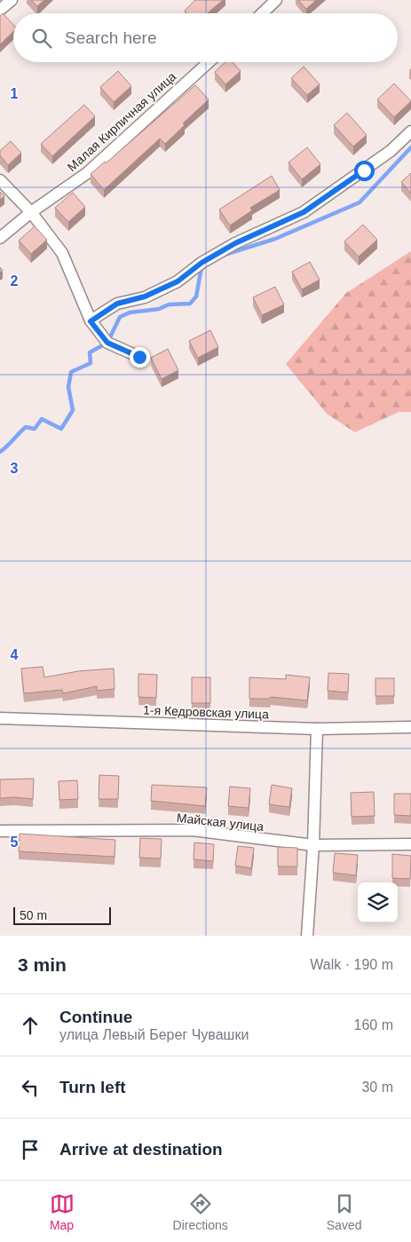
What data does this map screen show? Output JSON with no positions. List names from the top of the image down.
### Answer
{
  "streets": {
    "street": ["Малая Кирпичная улица", "1-я Кедровская улица", "Майская улица"]
  },
  "scale_bar": "50 m",
  "page": {
    "search": "Search here",
    "scale": "50 m",
    "heading": ["3 min", "Walk · 190 m"],
    "list": [
      ["Continue", "улица Левый Берег Чувашки", "160 m"],
      ["Turn left", "30 m"],
      "Arrive at destination"
    ],
    "nav": ["Map", "Directions", "Saved"]
  },
  "grid": {
    "rows": [
      "1",
      "2",
      "3",
      "4",
      "5"
    ]
  }
}
